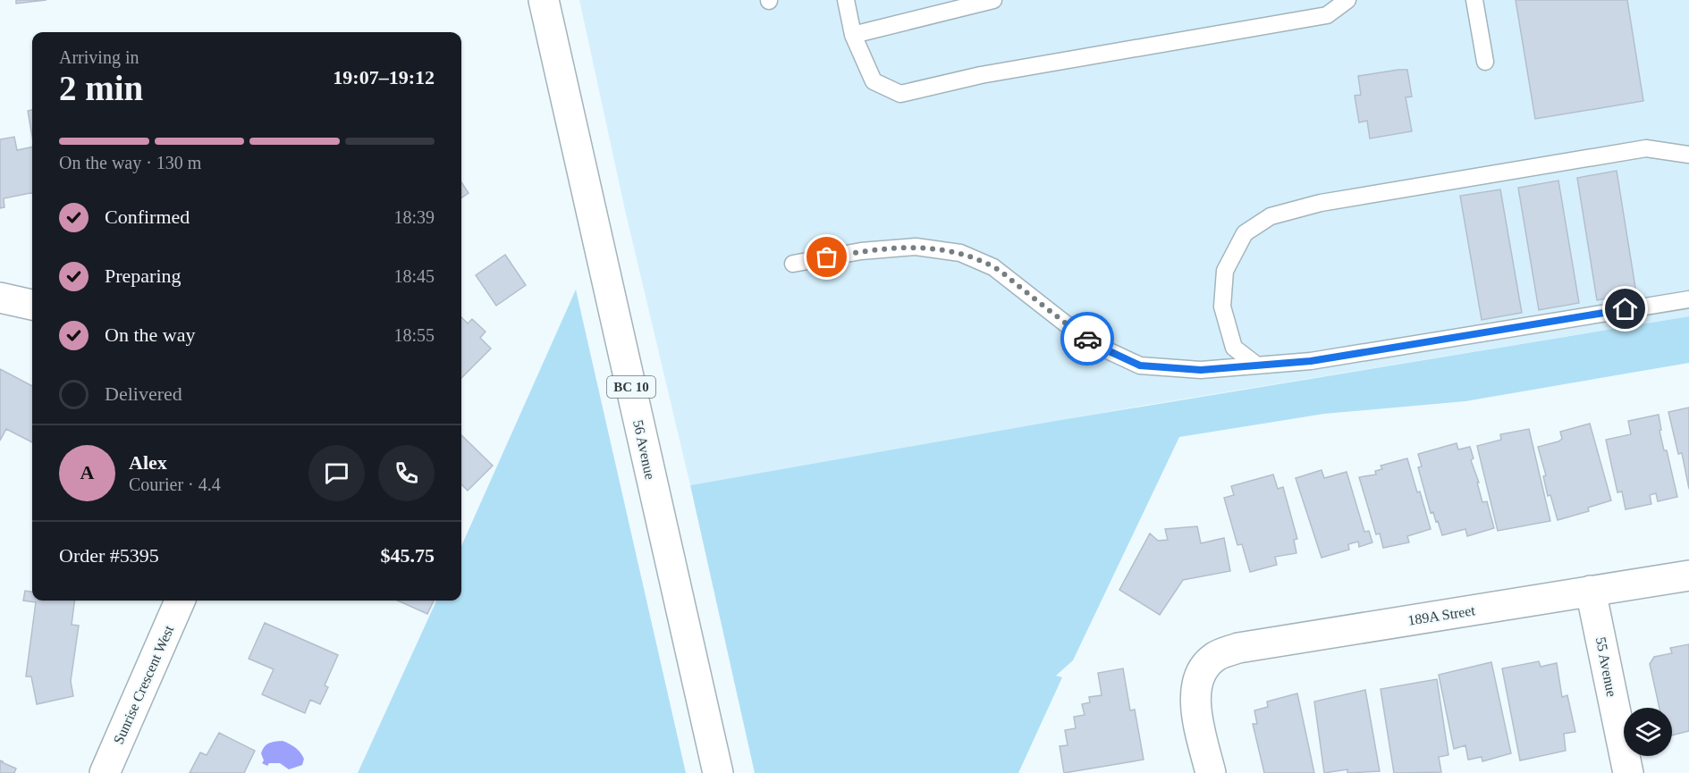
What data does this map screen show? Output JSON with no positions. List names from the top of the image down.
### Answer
{
  "streets": {
    "main road": [
      "BC 10",
      "56 Avenue",
      "189A Street",
      "55 Avenue",
      "Sunrise Crescent West"
    ]
  },
  "crossings": [
    ["189A Street", "55 Avenue"]
  ],
  "page": {
    "heading": ["2 min", "Arriving in", "19:07–19:12"],
    "panel": [
      "Alex",
      "Courier · 4.4",
      "Order #5395",
      "$45.75"
    ],
    "bar": "On the way · 130 m",
    "list": [
      ["Confirmed", "18:39"],
      ["Preparing", "18:45"],
      ["On the way", "18:55"],
      "Delivered"
    ],
    "round": "A"
  }
}
